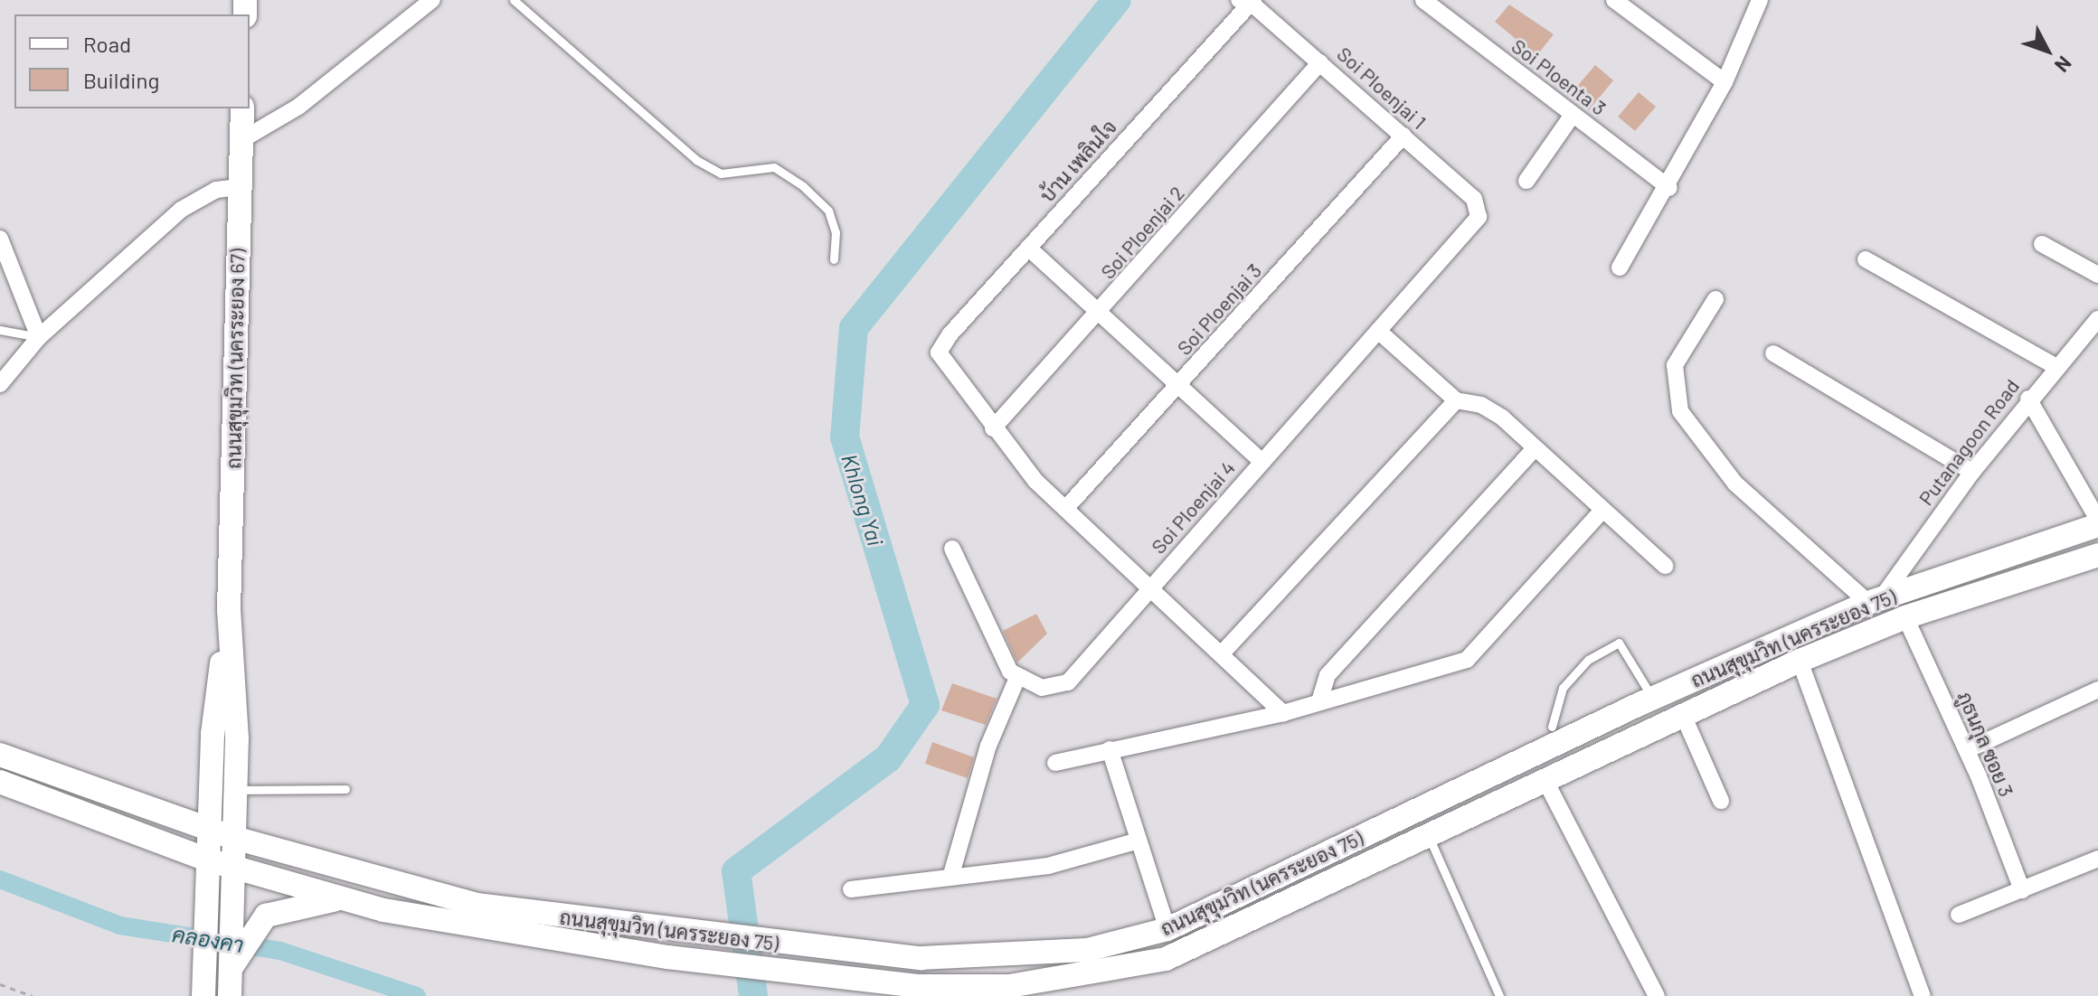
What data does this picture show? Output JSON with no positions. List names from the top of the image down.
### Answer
{
  "streets": {
    "street": [
      "Soi Ploenta 3",
      "Soi Ploenjai 1",
      "บ้าน เพลินใจ",
      "Soi Ploenjai 2",
      "Soi Ploenjai 3",
      "ถนนสุขุมวิท (นครระยอง 67)",
      "Putanagoon Road",
      "Soi Ploenjai 4",
      "ถนนสุขุมวิท (นครระยอง 75)",
      "ภูธนกุล ซอย 3"
    ]
  },
  "crossings": [
    ["Soi Ploenjai 1", "บ้าน เพลินใจ"],
    ["Soi Ploenjai 1", "Soi Ploenjai 2"],
    ["Soi Ploenjai 1", "Soi Ploenjai 3"],
    ["Soi Ploenjai 1", "Soi Ploenjai 4"],
    ["บ้าน เพลินใจ", "Soi Ploenjai 2"],
    ["ถนนสุขุมวิท (นครระยอง 67)", "ถนนสุขุมวิท (นครระยอง 75)"],
    ["Putanagoon Road", "ถนนสุขุมวิท (นครระยอง 75)"],
    ["ถนนสุขุมวิท (นครระยอง 75)", "ภูธนกุล ซอย 3"]
  ],
  "water": ["Khlong Yai", "คลองคา"],
  "legend": ["Road", "Building"],
  "north": "bottom right"
}
